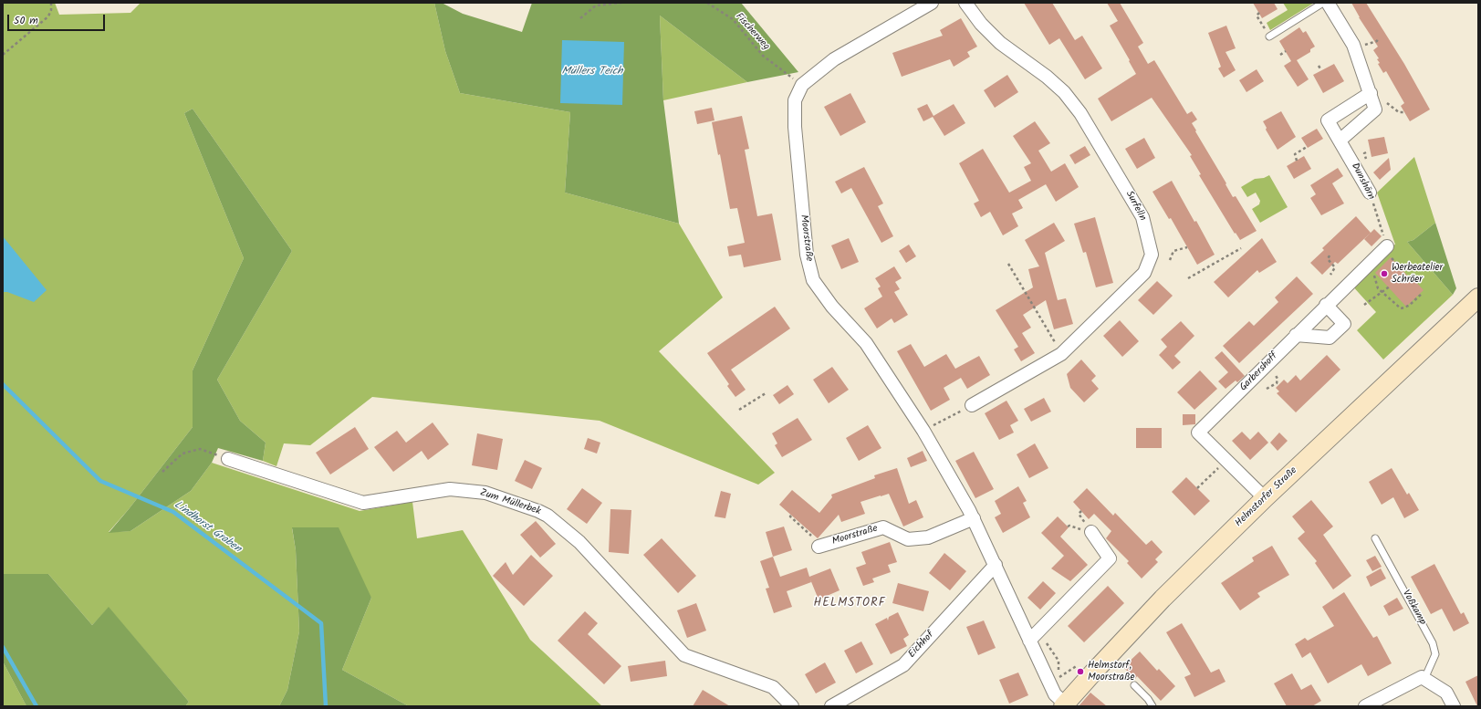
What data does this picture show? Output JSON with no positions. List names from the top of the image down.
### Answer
{
  "streets": {
    "main road": ["Helmstorfer Straße"],
    "street": [
      "Dunshörn",
      "Surfelln",
      "Moorstraße",
      "Garbershoff",
      "Zum Müllerbek",
      "Eichhof"
    ],
    "lane": ["Voßkamp"],
    "path": ["Fischerweg"]
  },
  "crossings": [
    ["Fischerweg", "Moorstraße"],
    ["Dunshörn", "Garbershoff"],
    ["Moorstraße", "Helmstorfer Straße"],
    ["Moorstraße", "Eichhof"],
    ["Garbershoff", "Helmstorfer Straße"]
  ],
  "districts": ["HELMSTORF"],
  "water": ["Müllers Teich", "Lindhorst Graben"],
  "places": ["Werbeatelier Schröer", "Helmstorf, Moorstraße"],
  "scale_bar": "50 m"
}
